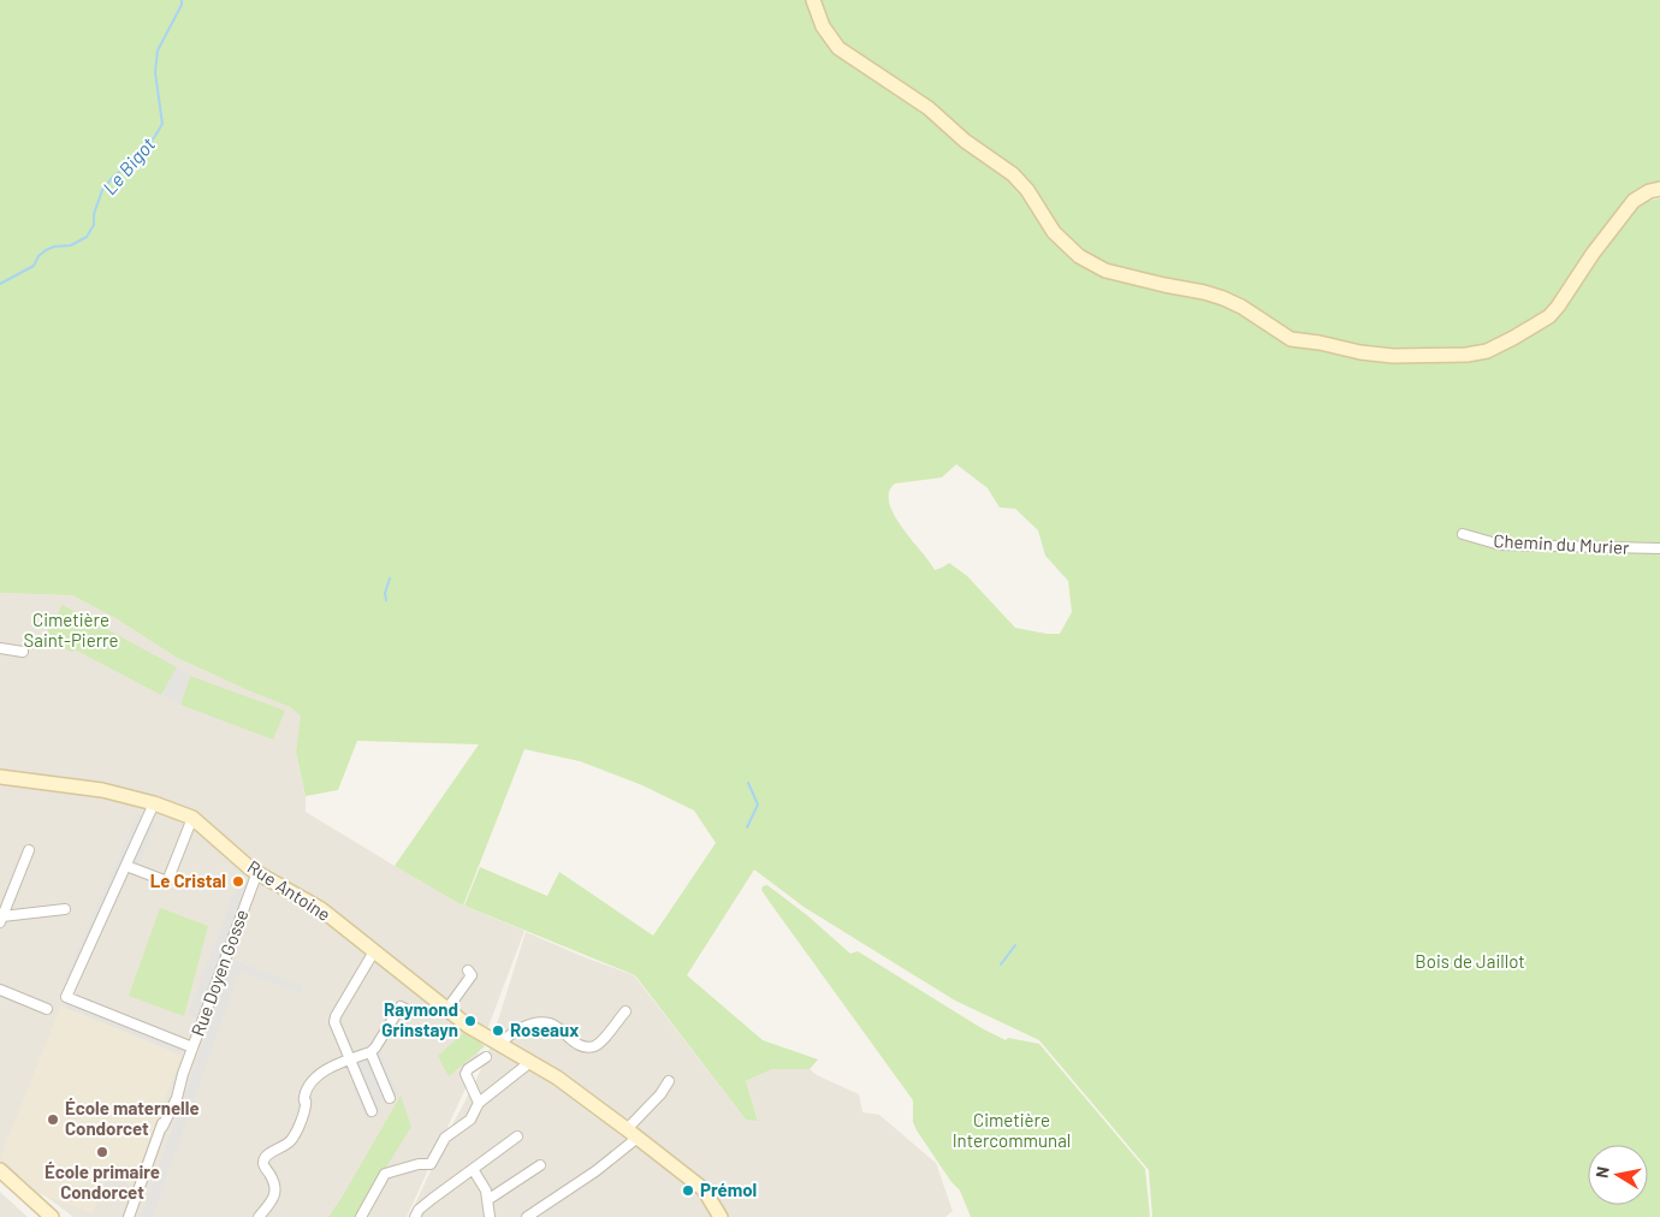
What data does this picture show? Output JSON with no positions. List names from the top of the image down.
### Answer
{
  "streets": {
    "street": ["Chemin du Murier", "Rue Antoine", "Rue Doyen Gosse"]
  },
  "crossings": [
    ["Rue Antoine", "Rue Doyen Gosse"]
  ],
  "water": ["Le Bigot"],
  "parks": ["Cimetière Saint-Pierre", "Bois de Jaillot", "Cimetière Intercommunal"],
  "places": [
    "Le Cristal",
    "Raymond Grinstayn",
    "Roseaux",
    "École maternelle Condorcet",
    "École primaire Condorcet",
    "Prémol"
  ],
  "north": "left"
}
